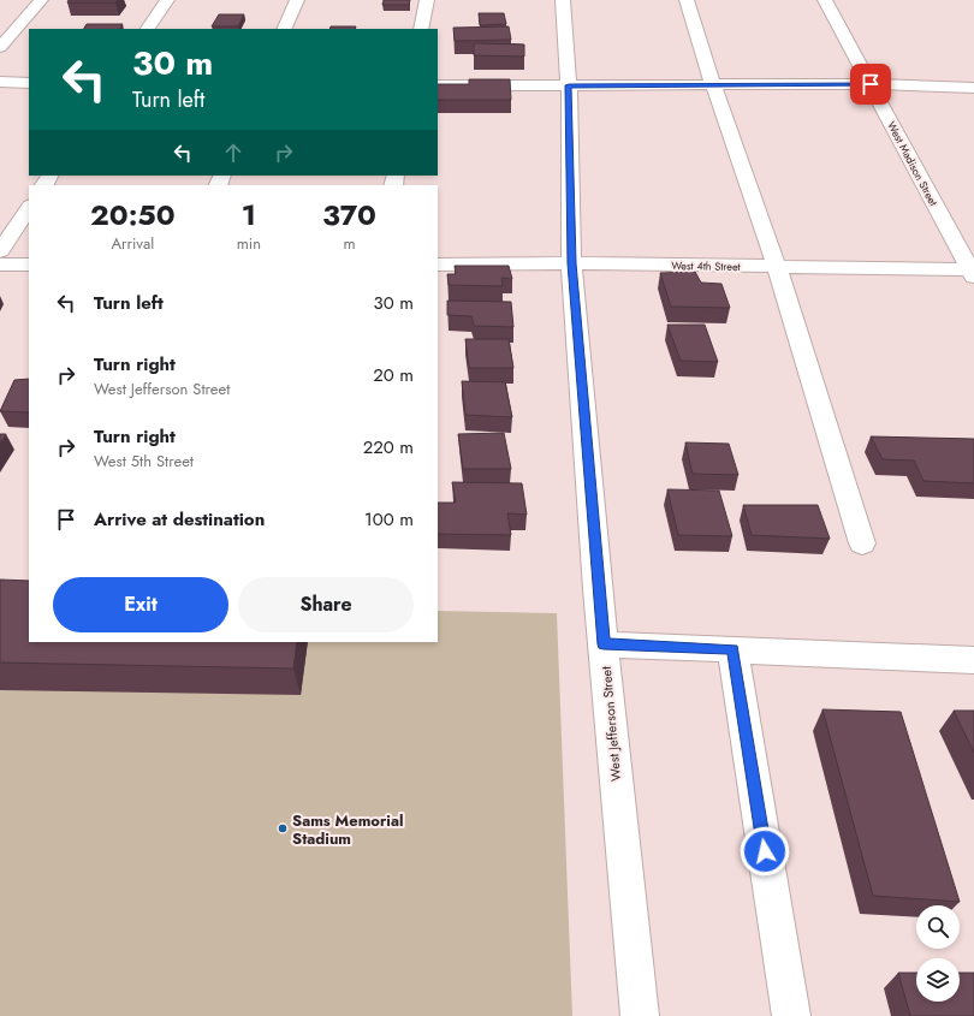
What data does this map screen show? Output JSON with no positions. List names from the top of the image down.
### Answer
{
  "streets": {
    "street": ["West Madison Street", "West 4th Street", "West Jefferson Street"]
  },
  "crossings": [
    ["West Madison Street", "West 4th Street"],
    ["West 4th Street", "West Jefferson Street"]
  ],
  "places": ["Sams Memorial Stadium"],
  "page": {
    "turn": ["30 m", "Turn left"],
    "eta": [
      "20:50",
      "Arrival",
      "1",
      "min",
      "370",
      "m"
    ],
    "list": [
      {
        "name": "Turn left",
        "value": "30 m"
      },
      {
        "name": "Turn right",
        "note": "West Jefferson Street",
        "value": "20 m"
      },
      {
        "name": "Turn right",
        "note": "West 5th Street",
        "value": "220 m"
      },
      {
        "name": "Arrive at destination",
        "value": "100 m"
      }
    ],
    "buttons": ["Exit", "Share"]
  }
}
